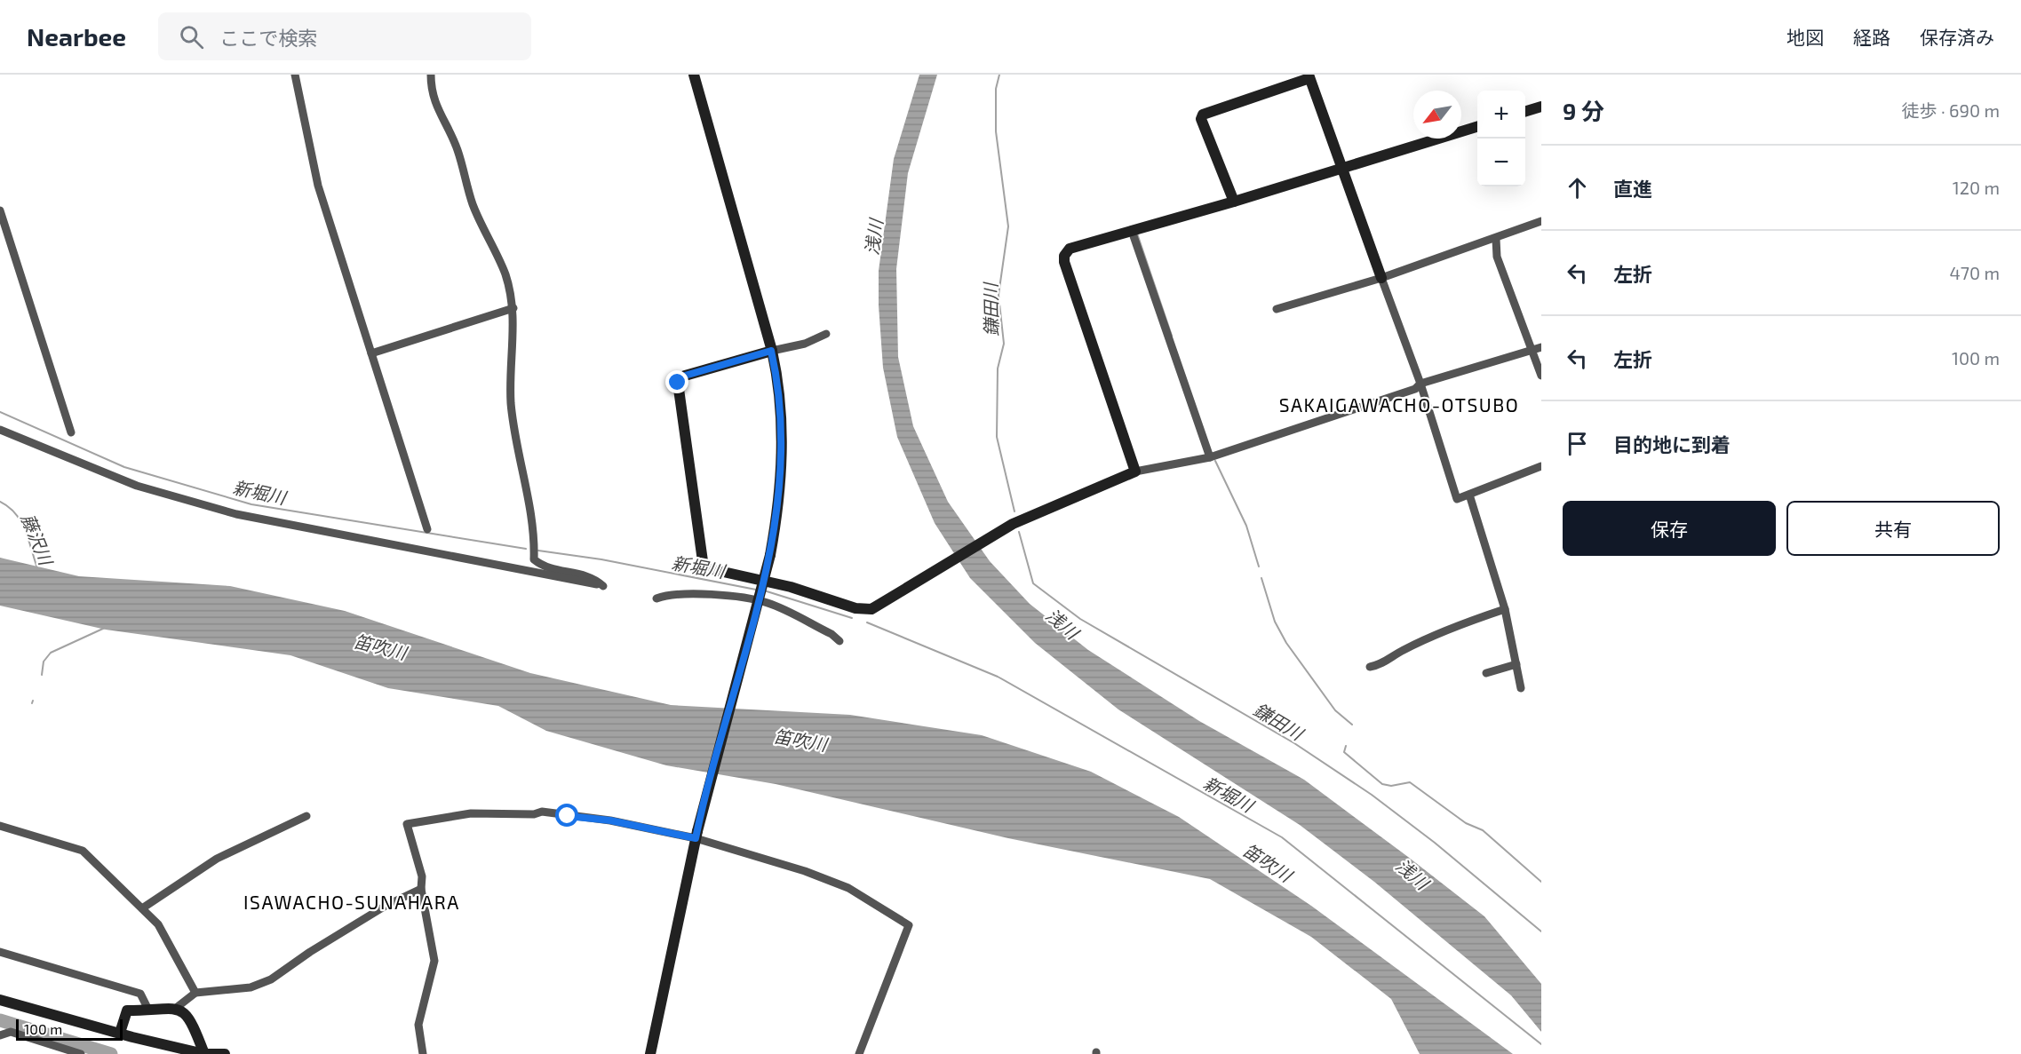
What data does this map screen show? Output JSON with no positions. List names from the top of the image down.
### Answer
{
  "districts": ["SAKAIGAWACHO-OTSUBO", "ISAWACHO-SUNAHARA"],
  "water": [
    "浅川",
    "鎌田川",
    "新堀川",
    "藤沢川",
    "笛吹川"
  ],
  "scale_bar": "100 m",
  "north": "bottom left",
  "page": {
    "header": "Nearbee",
    "search": "ここで検索",
    "nav": ["地図", "経路", "保存済み"],
    "heading": ["9 分", "徒歩 · 690 m"],
    "map_buttons": ["+", "−"],
    "list": [
      ["直進", "120 m"],
      ["左折", "470 m"],
      ["左折", "100 m"],
      "目的地に到着"
    ],
    "buttons": ["保存", "共有"],
    "scale": "100 m"
  }
}
